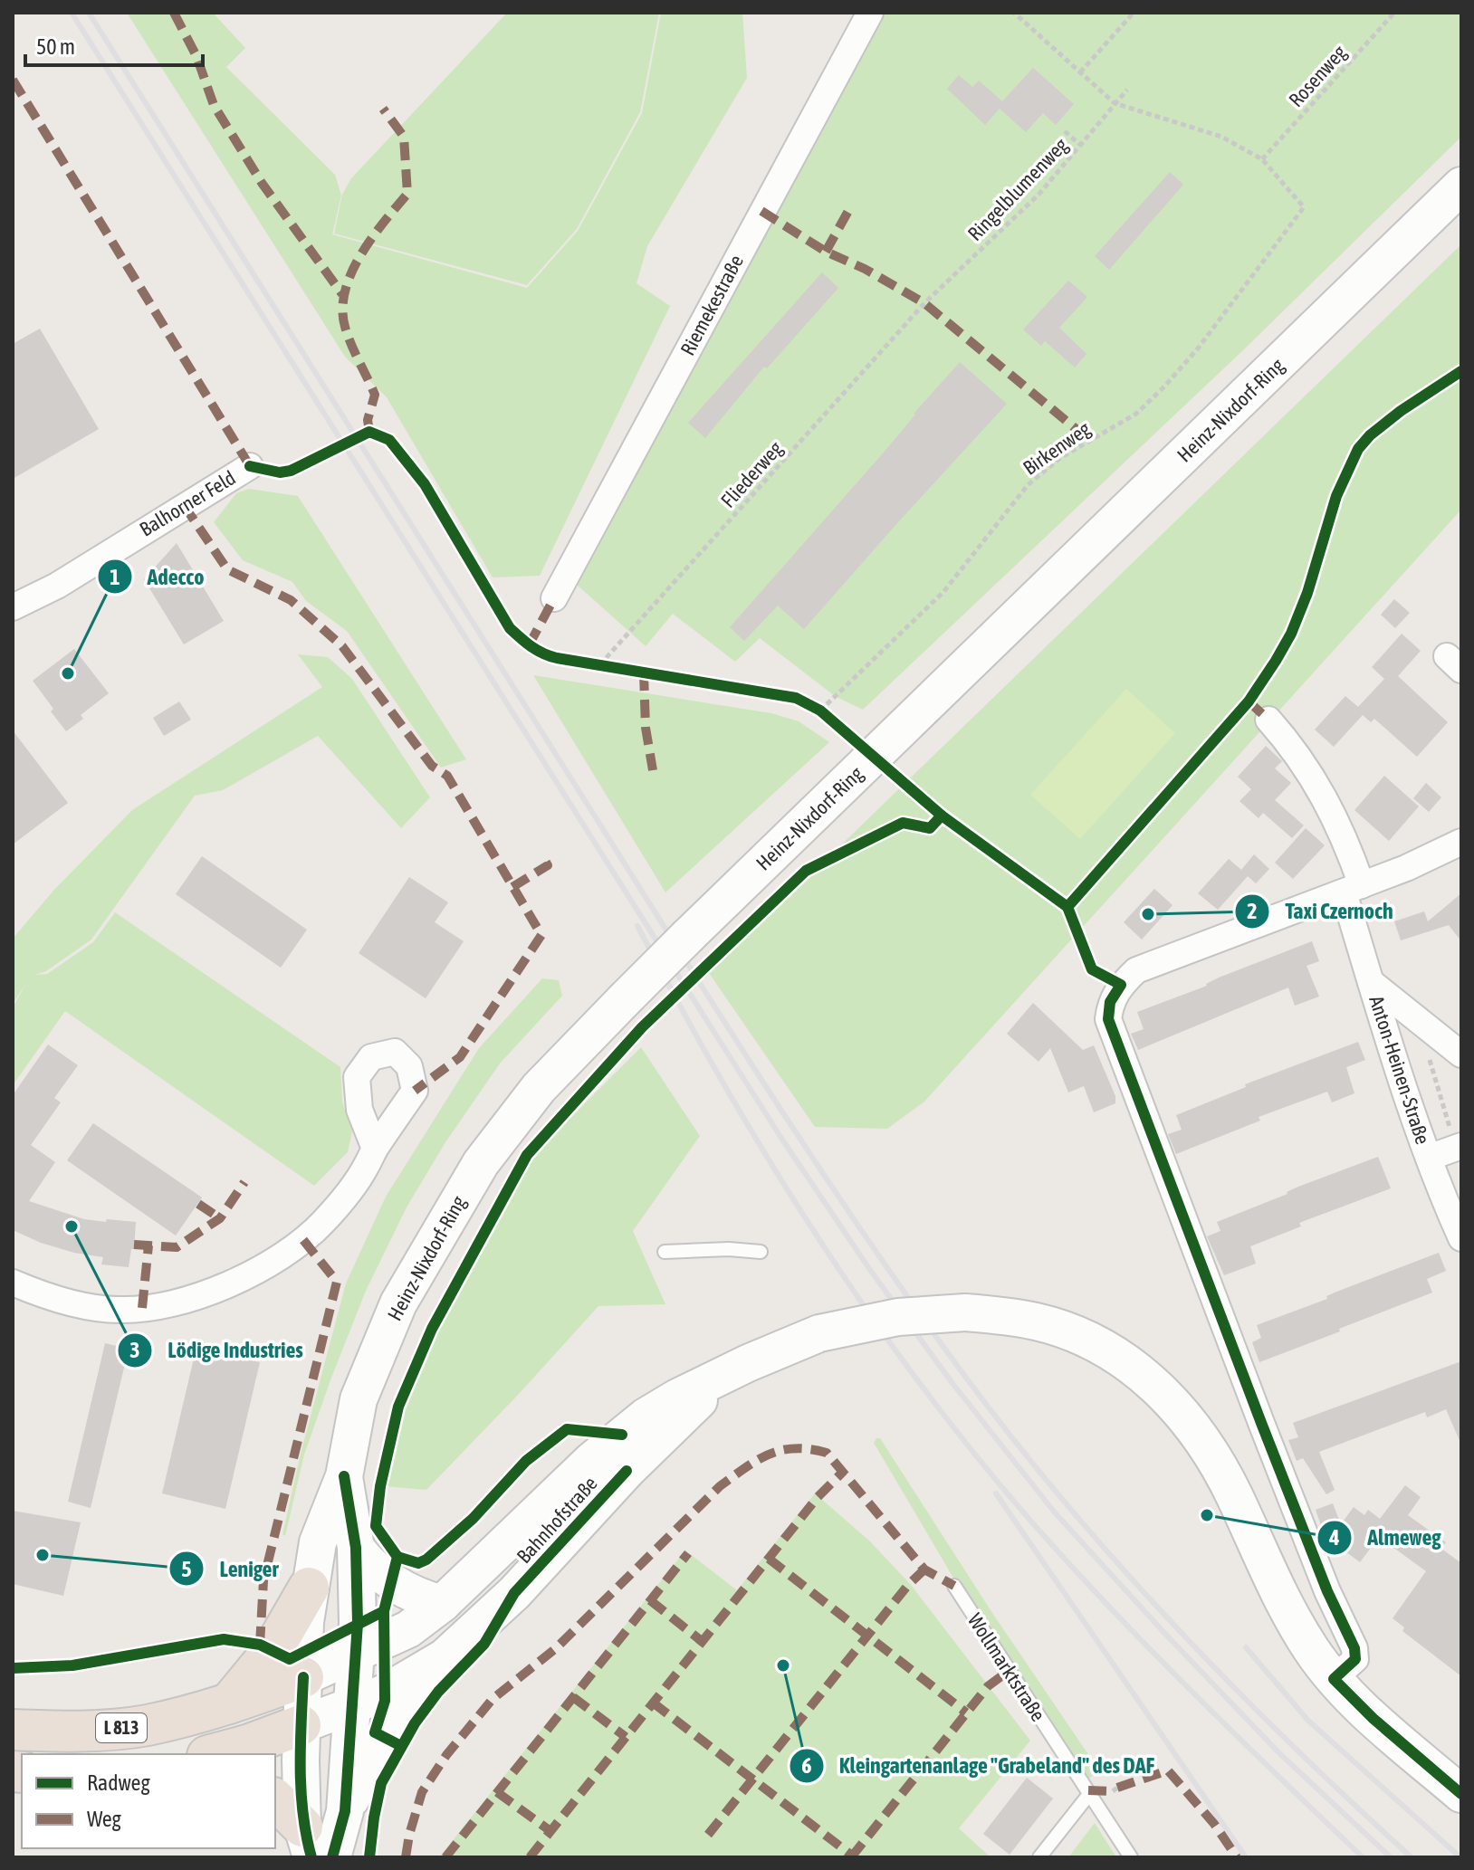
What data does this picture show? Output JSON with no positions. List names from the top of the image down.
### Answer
{
  "streets": {
    "highway": ["L 813"],
    "main road": ["Heinz-Nixdorf-Ring", "Bahnhofstraße"],
    "street": ["Riemekestraße", "Balhorner Feld", "Anton-Heinen-Straße"],
    "lane": ["Wollmarktstraße"],
    "path": [
      "Rosenweg",
      "Ringelblumenweg",
      "Birkenweg",
      "Fliederweg"
    ]
  },
  "crossings": [
    ["Rosenweg", "Birkenweg"],
    ["Ringelblumenweg", "Fliederweg"],
    ["Heinz-Nixdorf-Ring", "Bahnhofstraße"],
    ["Heinz-Nixdorf-Ring", "L 813"],
    ["Bahnhofstraße", "L 813"]
  ],
  "places": [
    "Adecco",
    "Taxi Czernoch",
    "Lödige Industries",
    "Almeweg",
    "Leniger",
    "Kleingartenanlage \"Grabeland\" des DAF"
  ],
  "legend": ["Radweg", "Weg"],
  "scale_bar": "50 m"
}
